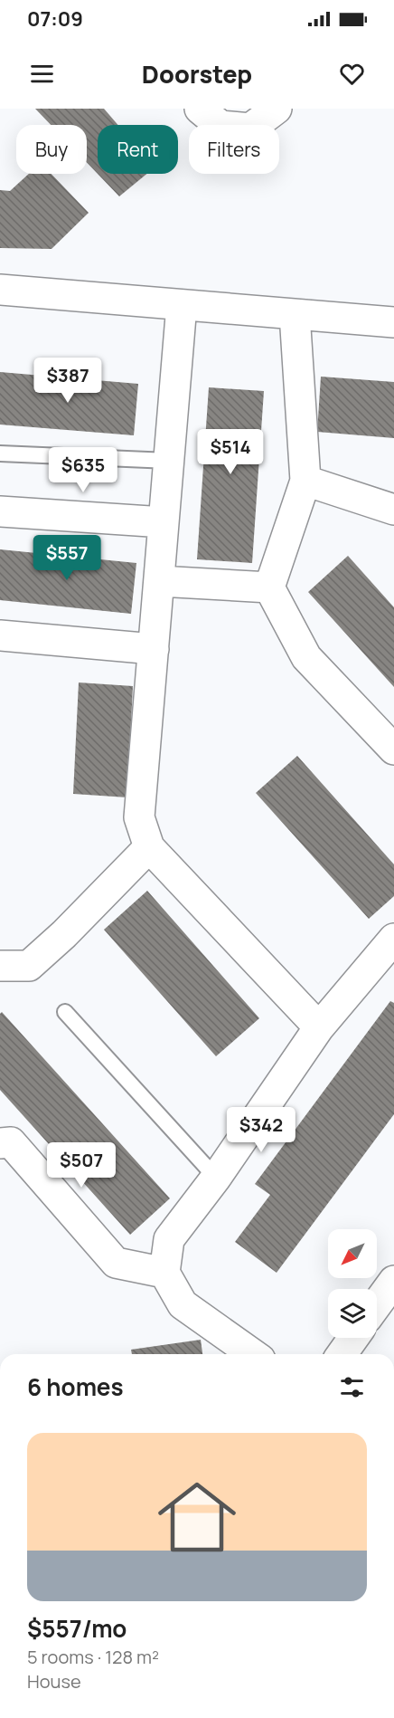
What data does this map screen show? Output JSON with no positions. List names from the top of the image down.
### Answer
{
  "north": "bottom left",
  "page": {
    "status": "07:09",
    "header": "Doorstep",
    "chip": ["Buy", "Rent", "Filters"],
    "price": [
      "$387",
      "$514",
      "$635",
      "$557",
      "$342",
      "$507"
    ],
    "heading": "6 homes",
    "list": [
      {
        "name": "$557/mo",
        "note": "5 rooms · 128 m² · House"
      }
    ]
  }
}
